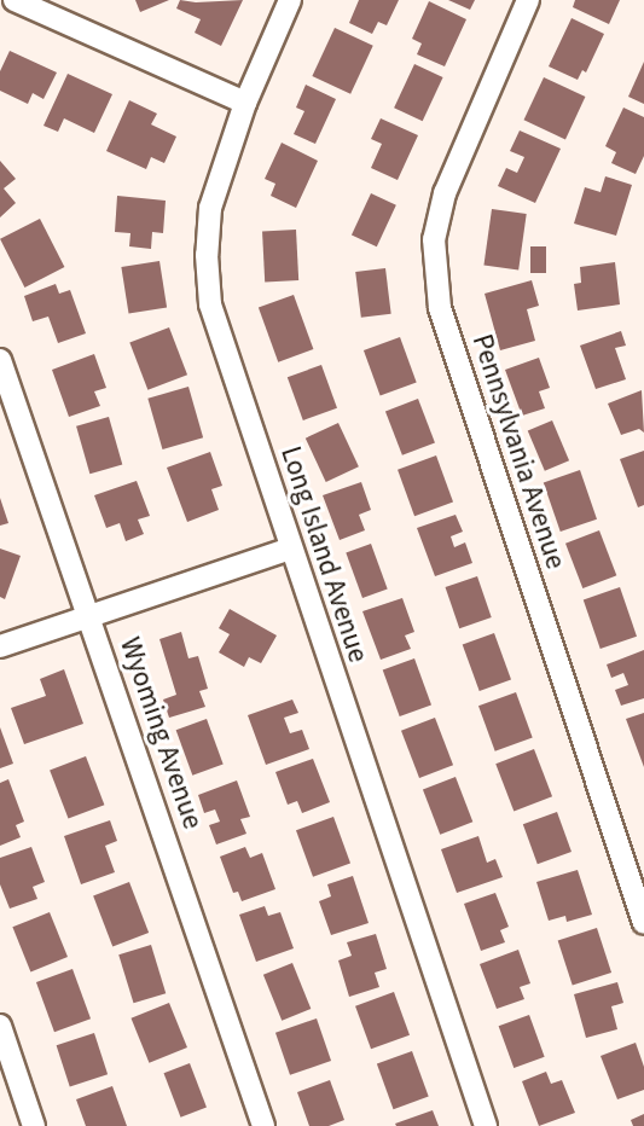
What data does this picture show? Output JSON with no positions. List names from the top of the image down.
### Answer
{
  "streets": {
    "street": ["Pennsylvania Avenue", "Long Island Avenue", "Wyoming Avenue"]
  }
}
